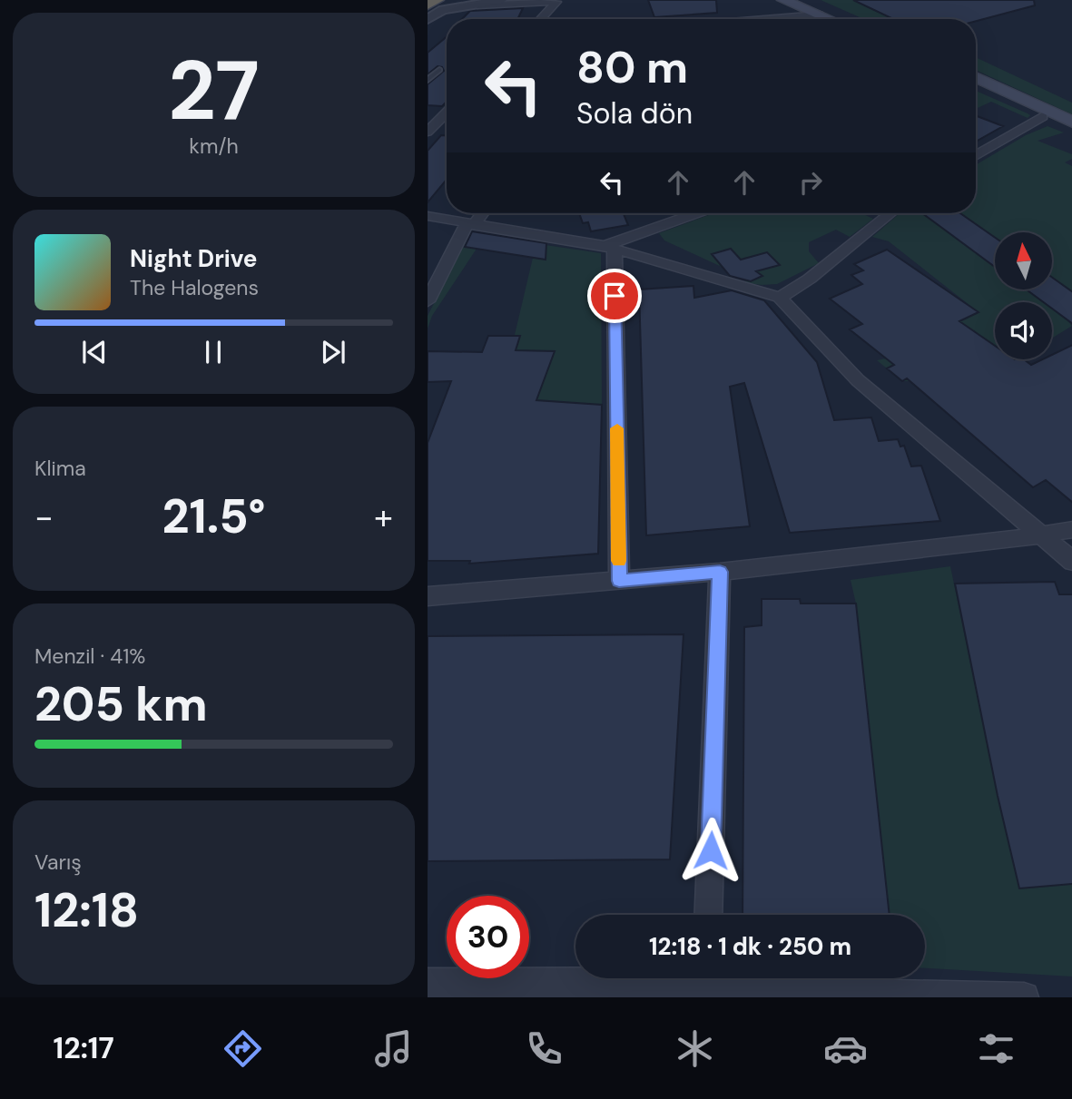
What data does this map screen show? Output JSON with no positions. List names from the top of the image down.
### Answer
{
  "north": "top",
  "page": {
    "tile": [
      ["27", "km/h"],
      "Klima",
      ["Menzil · 41%", "205 km"],
      ["Varış", "12:18"]
    ],
    "turn": ["80 m", "Sola dön"],
    "song": ["Night Drive", "The Halogens"],
    "heat": ["−", "21.5°", "+"],
    "limit": "30",
    "trip": "12:18 · 1 dk · 250 m",
    "tabs": "12:17"
  }
}
